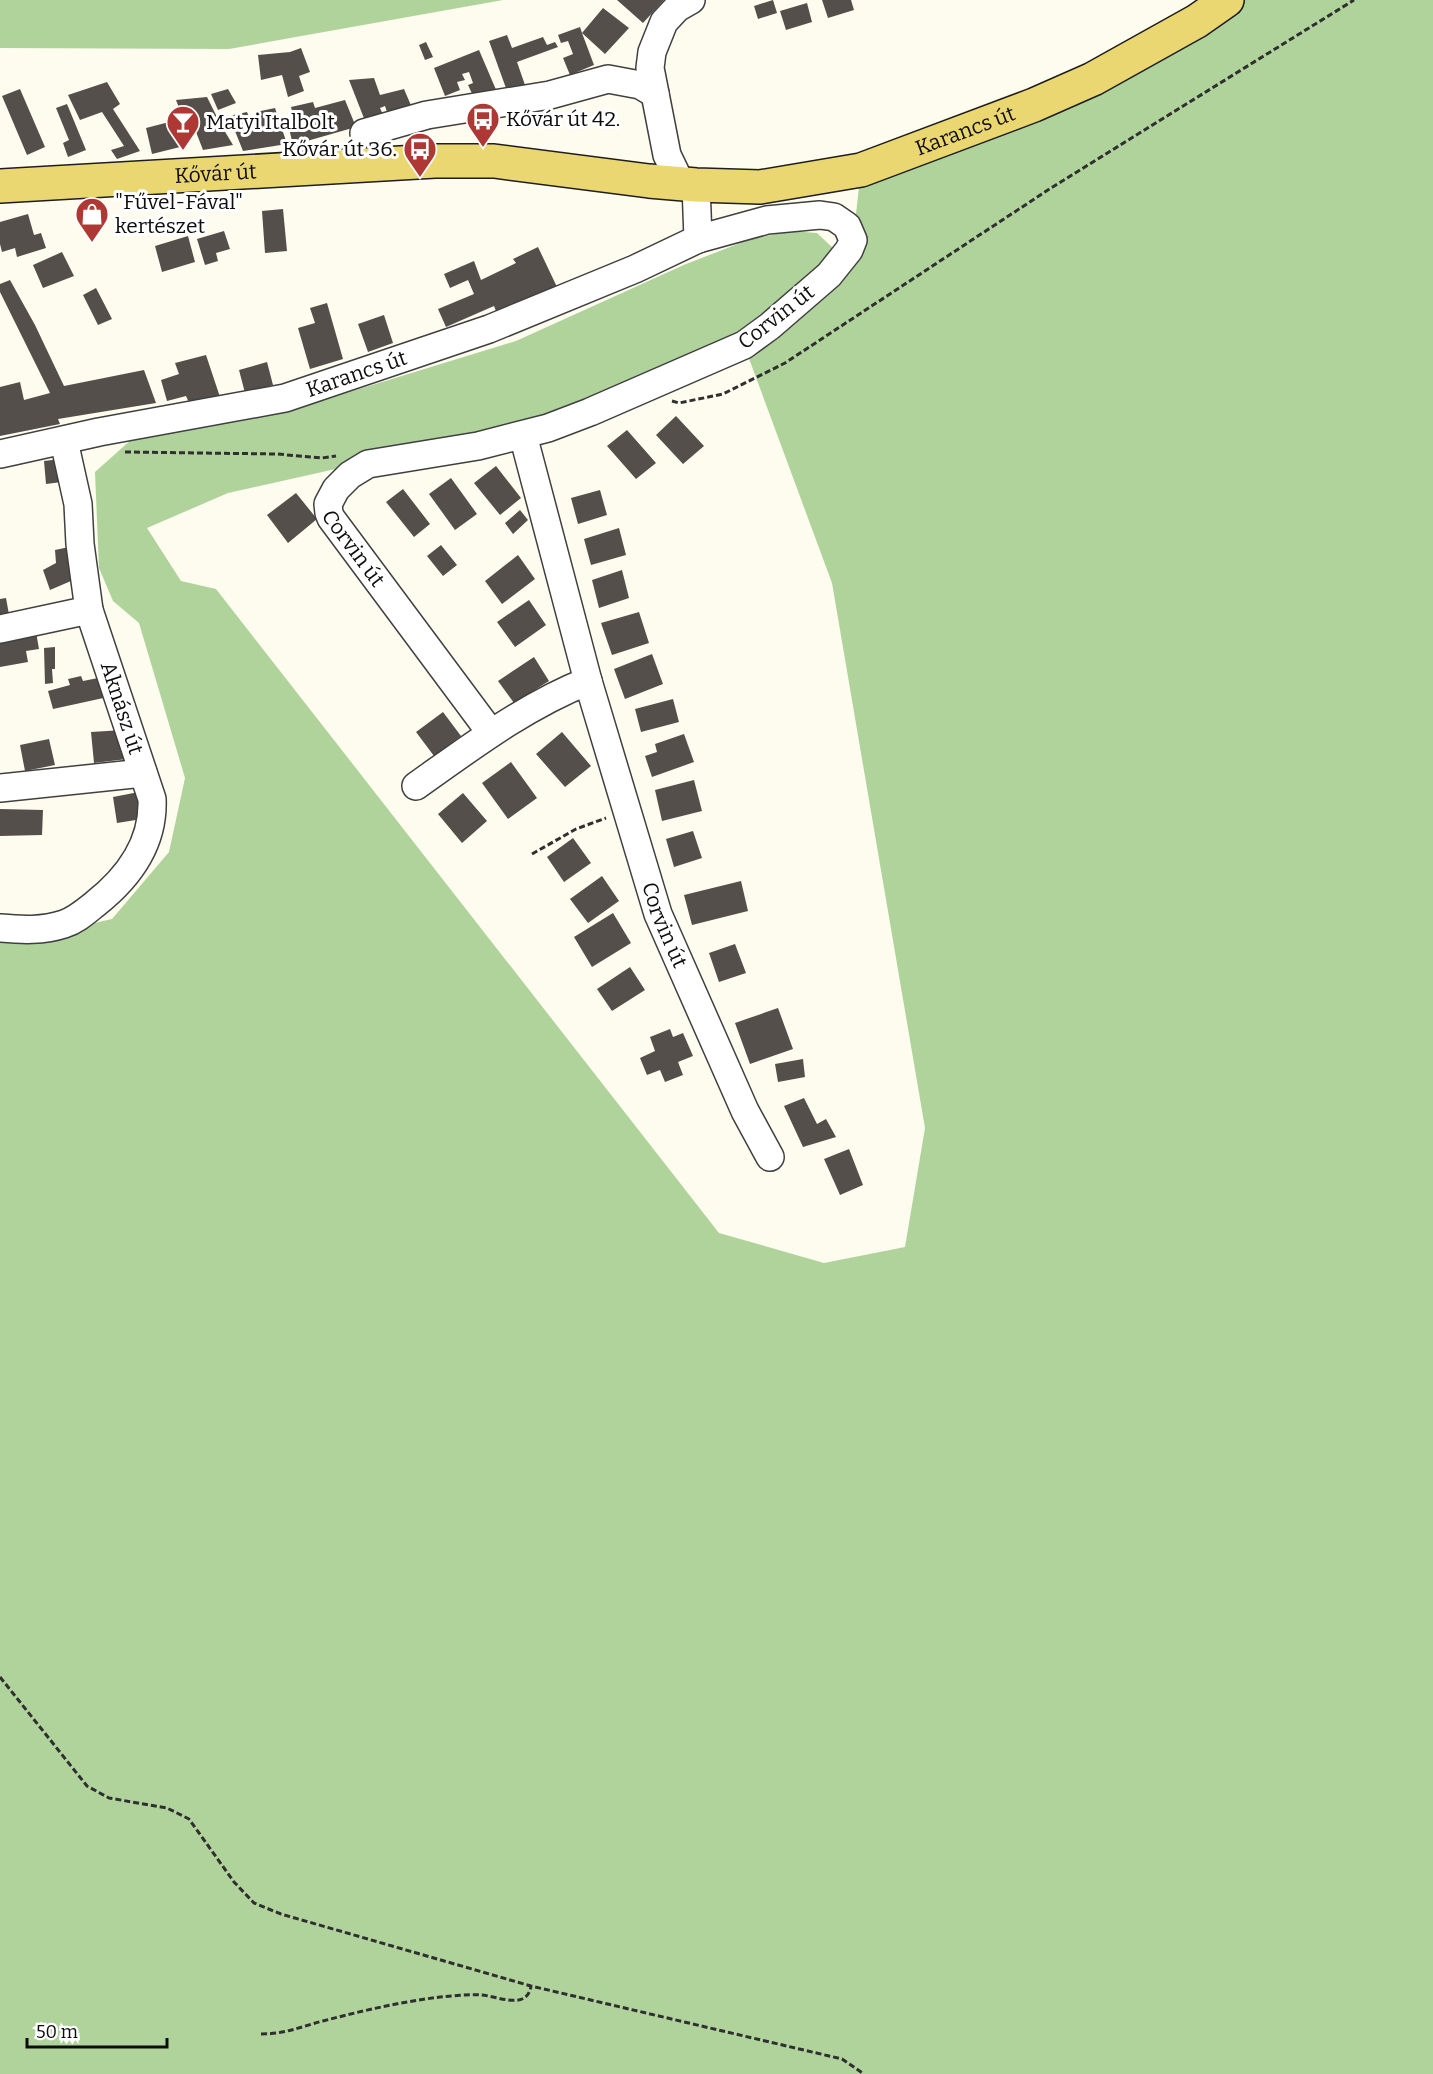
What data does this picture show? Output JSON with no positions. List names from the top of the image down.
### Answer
{
  "streets": {
    "main road": ["Karancs út", "Kővár út"],
    "street": ["Corvin út", "Aknász út"]
  },
  "crossings": [
    ["Karancs út", "Kővár út"],
    ["Karancs út", "Corvin út"],
    ["Karancs út", "Aknász út"]
  ],
  "places": {
    "bus stop": ["Kővár út 42.", "Kővár út 36."],
    "bar": ["Matyi Italbolt"],
    "shop": ["\"Fűvel-Fával\" kertészet"]
  },
  "scale_bar": "50 m"
}
